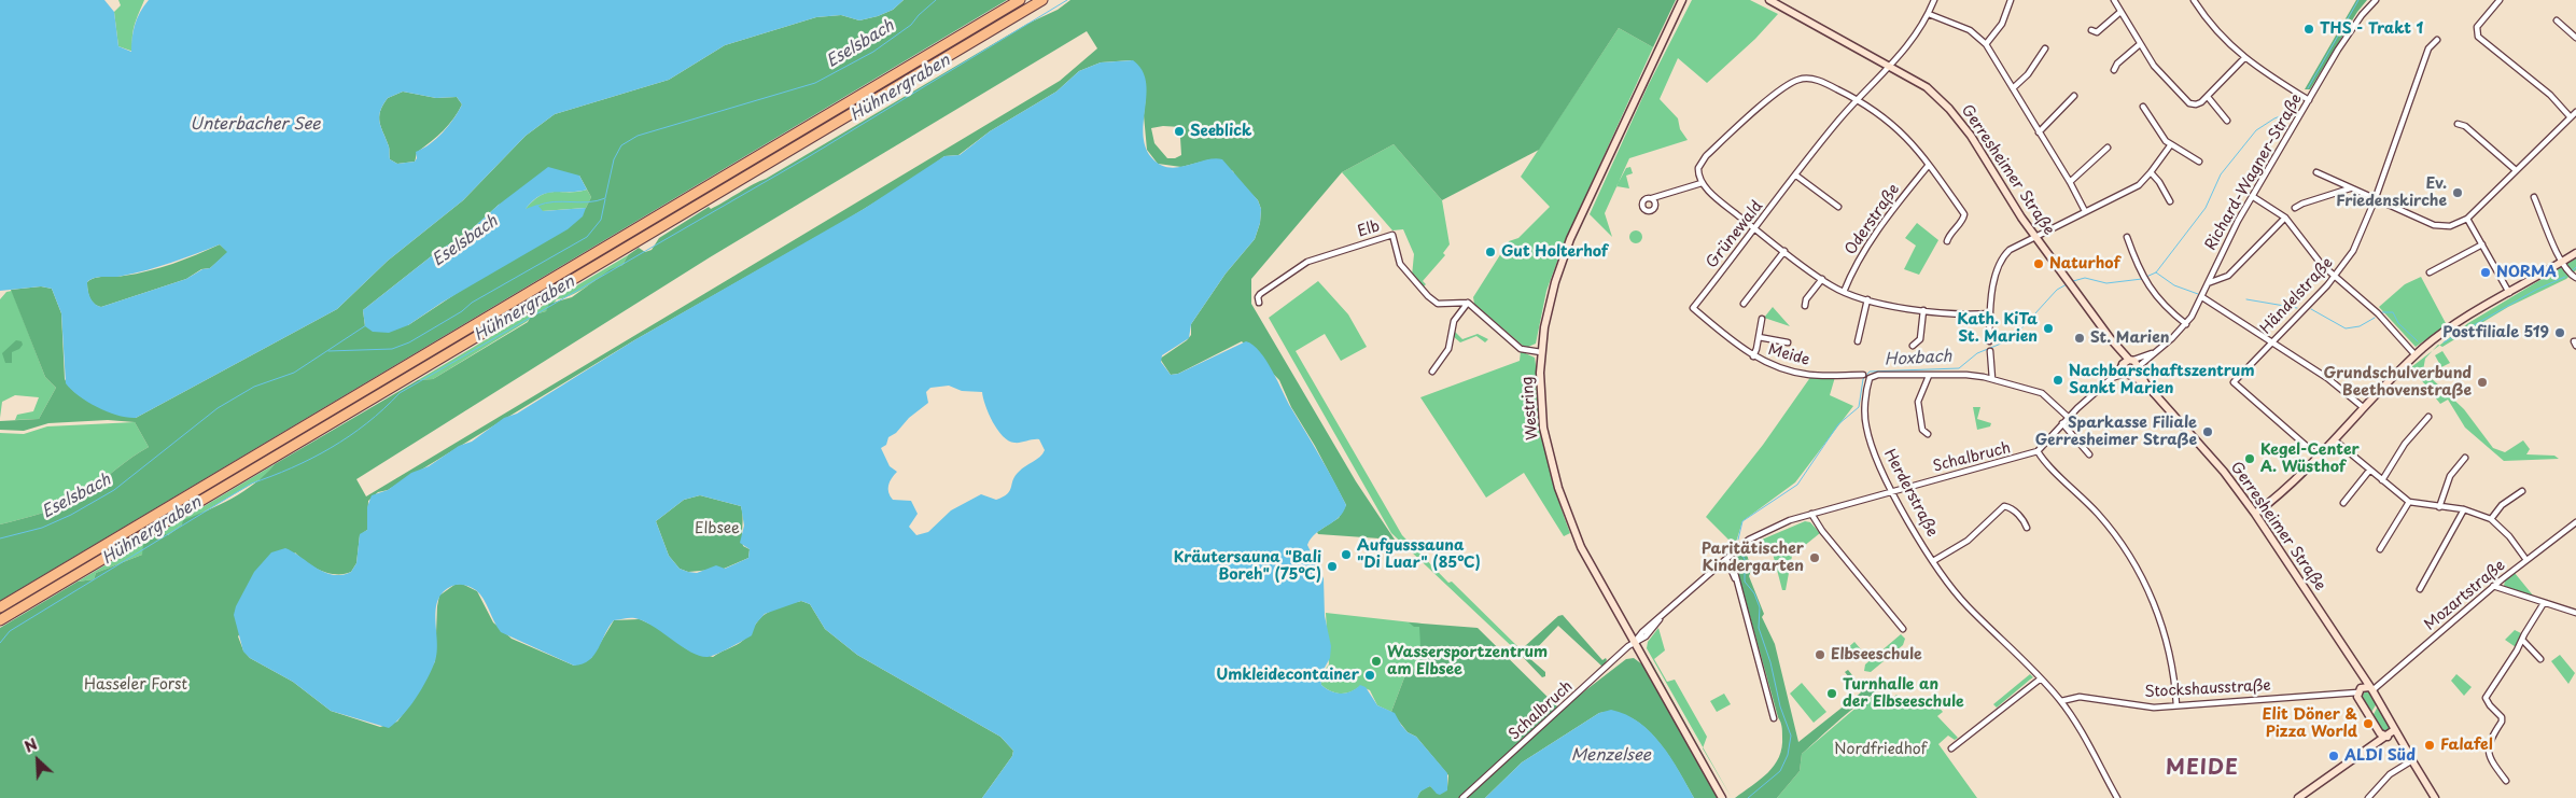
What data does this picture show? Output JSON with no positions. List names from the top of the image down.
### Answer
{
  "streets": {
    "street": [
      "Gerresheimer Straße",
      "Richard-Wagner-Straße",
      "Oderstraße",
      "Elb",
      "Grünewald",
      "Händelstraße",
      "Meide",
      "Westring",
      "Schalbruch",
      "Herderstraße",
      "Mozartstraße",
      "Stockshausstraße"
    ]
  },
  "crossings": [
    ["Gerresheimer Straße", "Richard-Wagner-Straße"],
    ["Gerresheimer Straße", "Grünewald"],
    ["Gerresheimer Straße", "Mozartstraße"],
    ["Gerresheimer Straße", "Stockshausstraße"],
    ["Grünewald", "Meide"],
    ["Westring", "Schalbruch"],
    ["Schalbruch", "Herderstraße"],
    ["Herderstraße", "Stockshausstraße"]
  ],
  "districts": ["MEIDE"],
  "water": [
    "Eselsbach",
    "Hühnergraben",
    "Unterbacher See",
    "Hoxbach",
    "Menzelsee"
  ],
  "parks": ["Elbsee", "Hasseler Forst", "Nordfriedhof"],
  "places": [
    "THS - Trakt 1",
    "Seeblick",
    "Ev. Friedenskirche",
    "Gut Holterhof",
    "Naturhof",
    "NORMA",
    "Kath. KiTa St. Marien",
    "Postfiliale 519",
    "St. Marien",
    "Nachbarschaftszentrum Sankt Marien",
    "Grundschulverbund Beethovenstraße",
    "Sparkasse Filiale Gerresheimer Straße",
    "Kegel-Center A. Wüsthof",
    "Aufgusssauna \"Di Luar\" (85°C)",
    "Paritätischer Kindergarten",
    "Kräutersauna \"Bali Boreh\" (75°C)",
    "Elbseeschule",
    "Wassersportzentrum am Elbsee",
    "Umkleidecontainer",
    "Turnhalle an der Elbseeschule",
    "Elit Döner & Pizza World",
    "Falafel",
    "ALDI Süd"
  ],
  "north": "top left"
}
